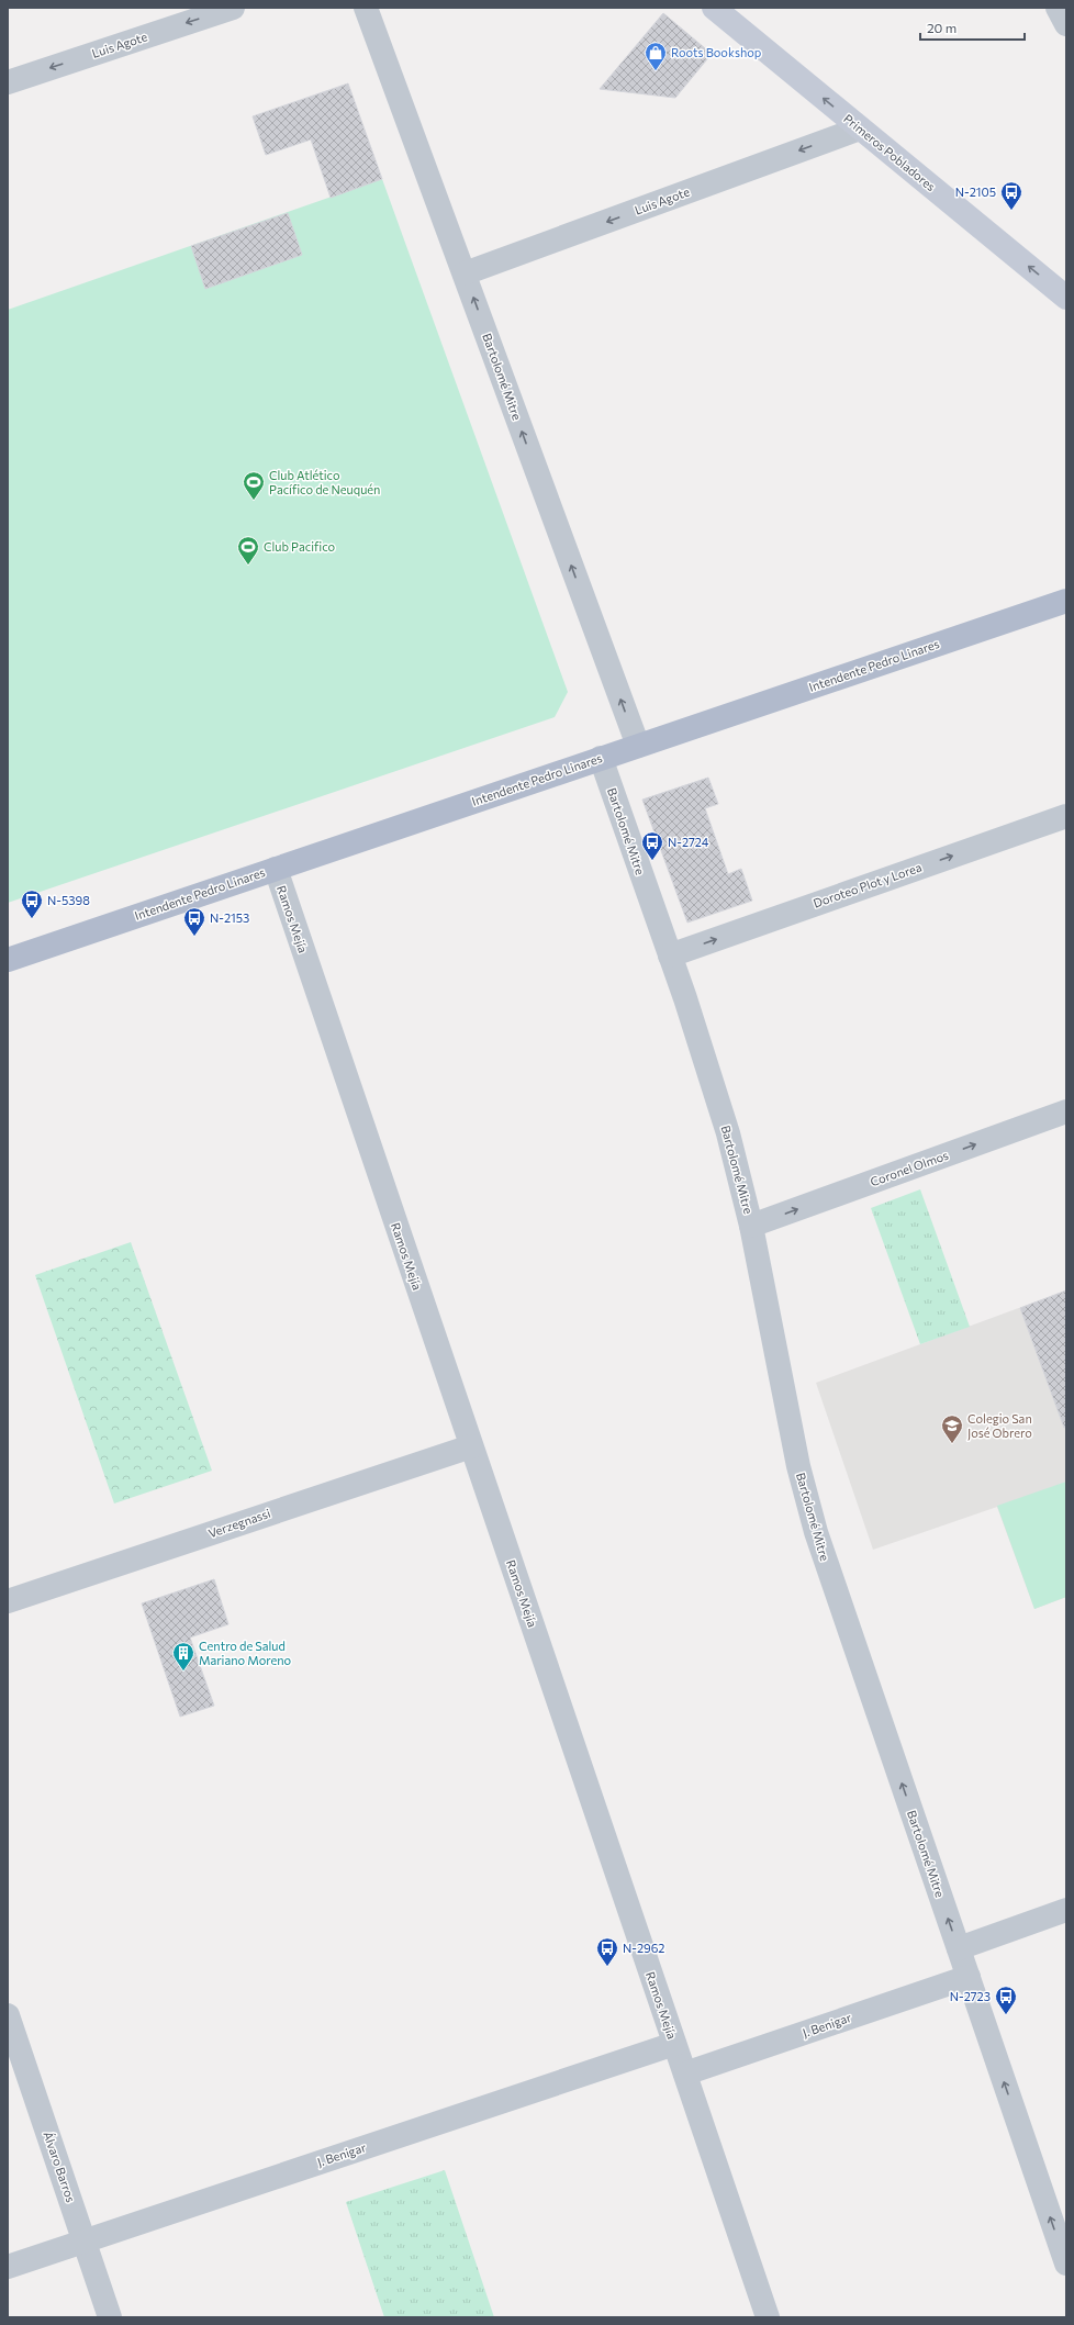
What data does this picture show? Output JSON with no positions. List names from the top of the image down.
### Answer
{
  "streets": {
    "main road": ["Primeros Pobladores", "Intendente Pedro Linares"],
    "street": [
      "Luis Agote",
      "Bartolomé Mitre",
      "Doroteo Plot y Lorea",
      "Ramos Mejía",
      "Coronel Olmos",
      "Verzegnassi",
      "J. Benigar",
      "Álvaro Barros"
    ]
  },
  "crossings": [
    ["Luis Agote", "Primeros Pobladores"],
    ["Luis Agote", "Bartolomé Mitre"],
    ["Bartolomé Mitre", "Intendente Pedro Linares"],
    ["Bartolomé Mitre", "Doroteo Plot y Lorea"],
    ["Bartolomé Mitre", "Coronel Olmos"],
    ["Bartolomé Mitre", "J. Benigar"],
    ["Intendente Pedro Linares", "Ramos Mejía"],
    ["Ramos Mejía", "Verzegnassi"],
    ["Ramos Mejía", "J. Benigar"],
    ["J. Benigar", "Álvaro Barros"]
  ],
  "one_way": [
    "Luis Agote",
    "Primeros Pobladores",
    "Bartolomé Mitre",
    "Doroteo Plot y Lorea",
    "Coronel Olmos"
  ],
  "places": {
    "shop": ["Roots Bookshop"],
    "bus stop": [
      "N-2105",
      "N-2724",
      "N-5398",
      "N-2153",
      "N-2962",
      "N-2723"
    ],
    "sports": ["Club Atlético Pacífico de Neuquén", "Club Pacifico"],
    "school or university": ["Colegio San José Obrero"],
    "building": ["Centro de Salud Mariano Moreno"]
  },
  "scale_bar": "20 m"
}
